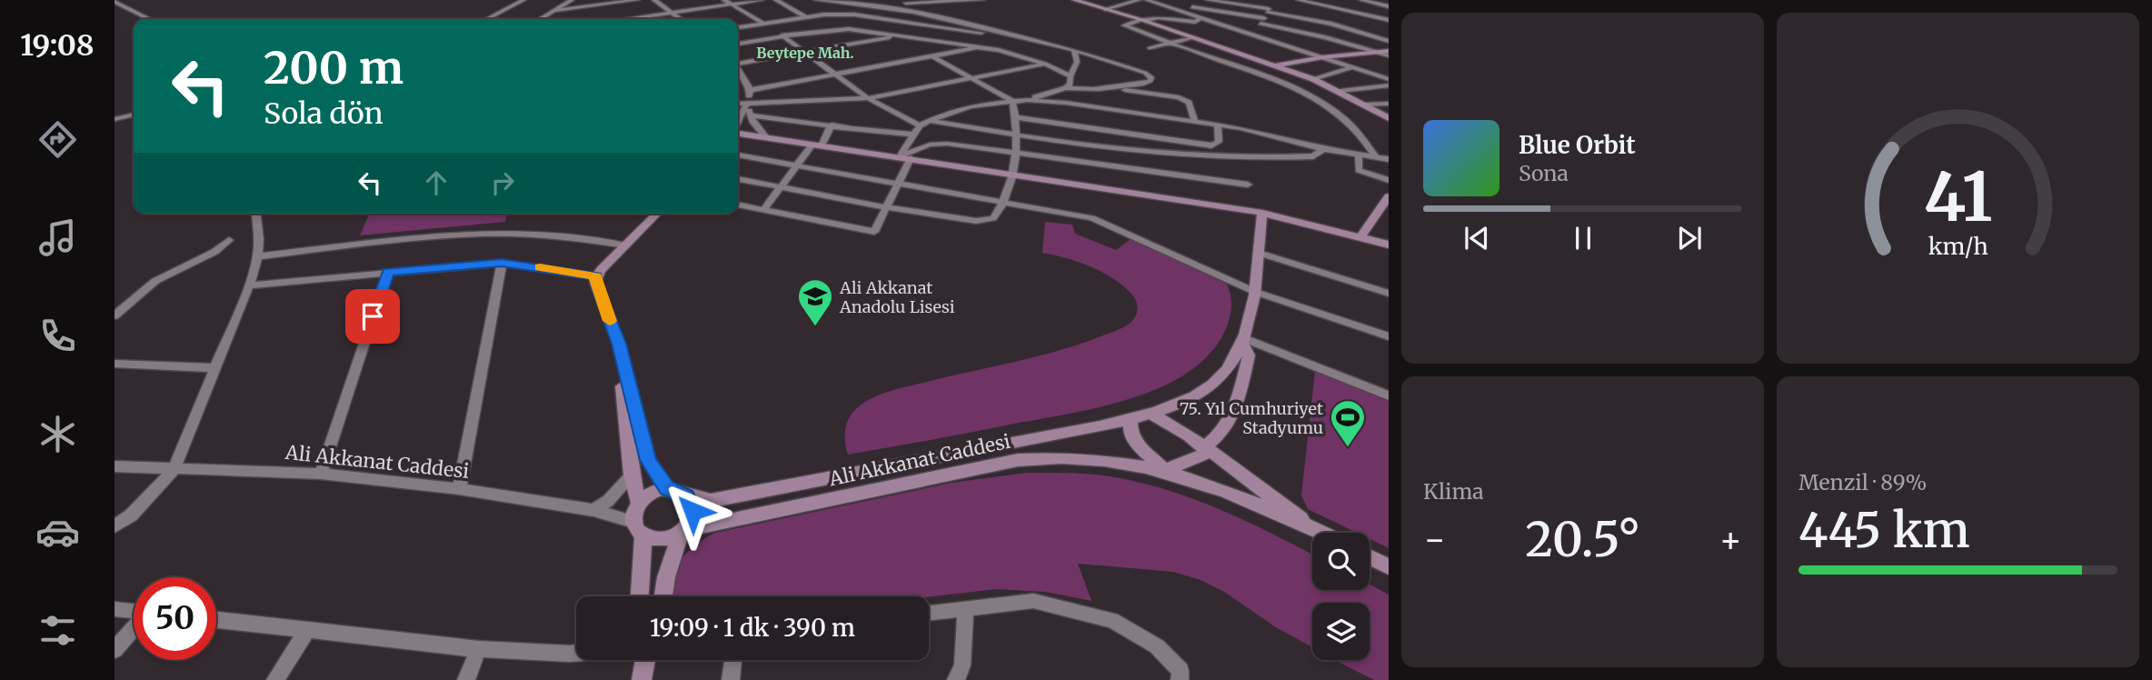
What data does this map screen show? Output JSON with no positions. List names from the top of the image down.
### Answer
{
  "streets": {
    "street": ["Ali Akkanat Caddesi"]
  },
  "districts": ["Beytepe Mah."],
  "places": {
    "school or university": ["Ali Akkanat Anadolu Lisesi"],
    "sports": ["75. Yıl Cumhuriyet Stadyumu"]
  },
  "page": {
    "tabs": "19:08",
    "turn": ["200 m", "Sola dön"],
    "song": ["Blue Orbit", "Sona"],
    "tile": [
      "Klima",
      ["Menzil · 89%", "445 km"]
    ],
    "heat": ["−", "20.5°", "+"],
    "limit": "50",
    "trip": "19:09 · 1 dk · 390 m",
    "gauge": ["41", "km/h"]
  }
}
